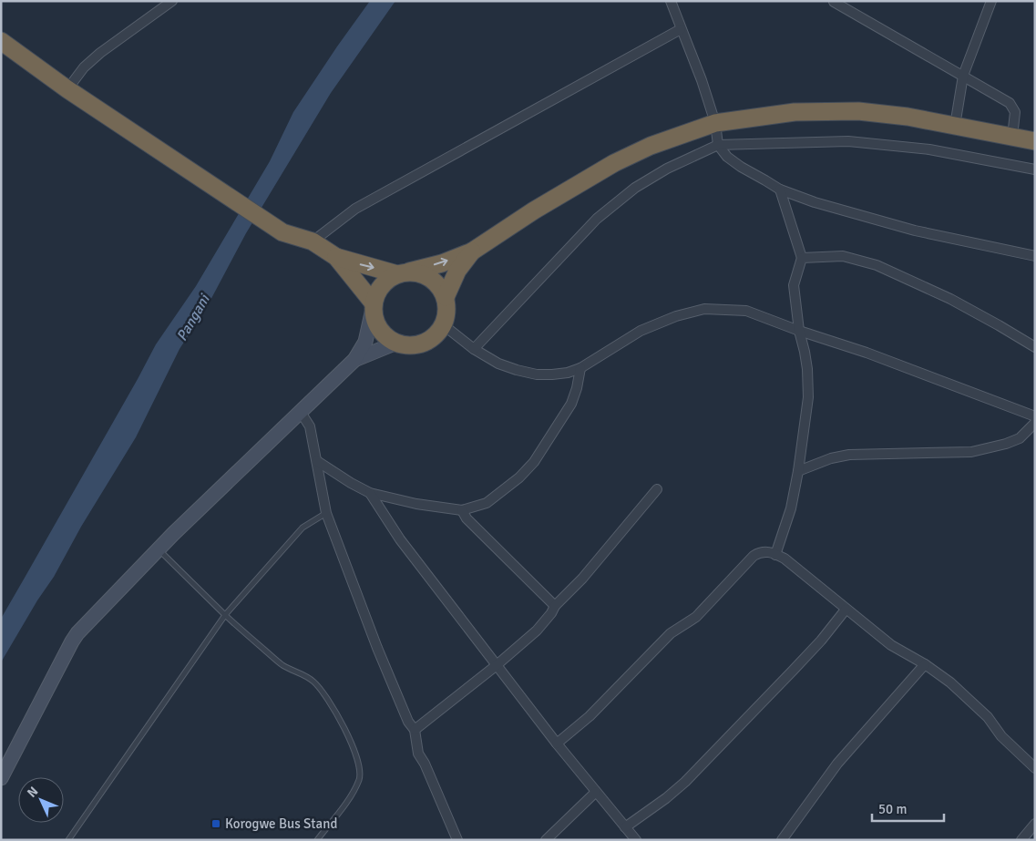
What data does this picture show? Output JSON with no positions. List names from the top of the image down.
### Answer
{
  "water": ["Pangani"],
  "places": {
    "transit": ["Korogwe Bus Stand"]
  },
  "scale_bar": "50 m",
  "north": "top left"
}
